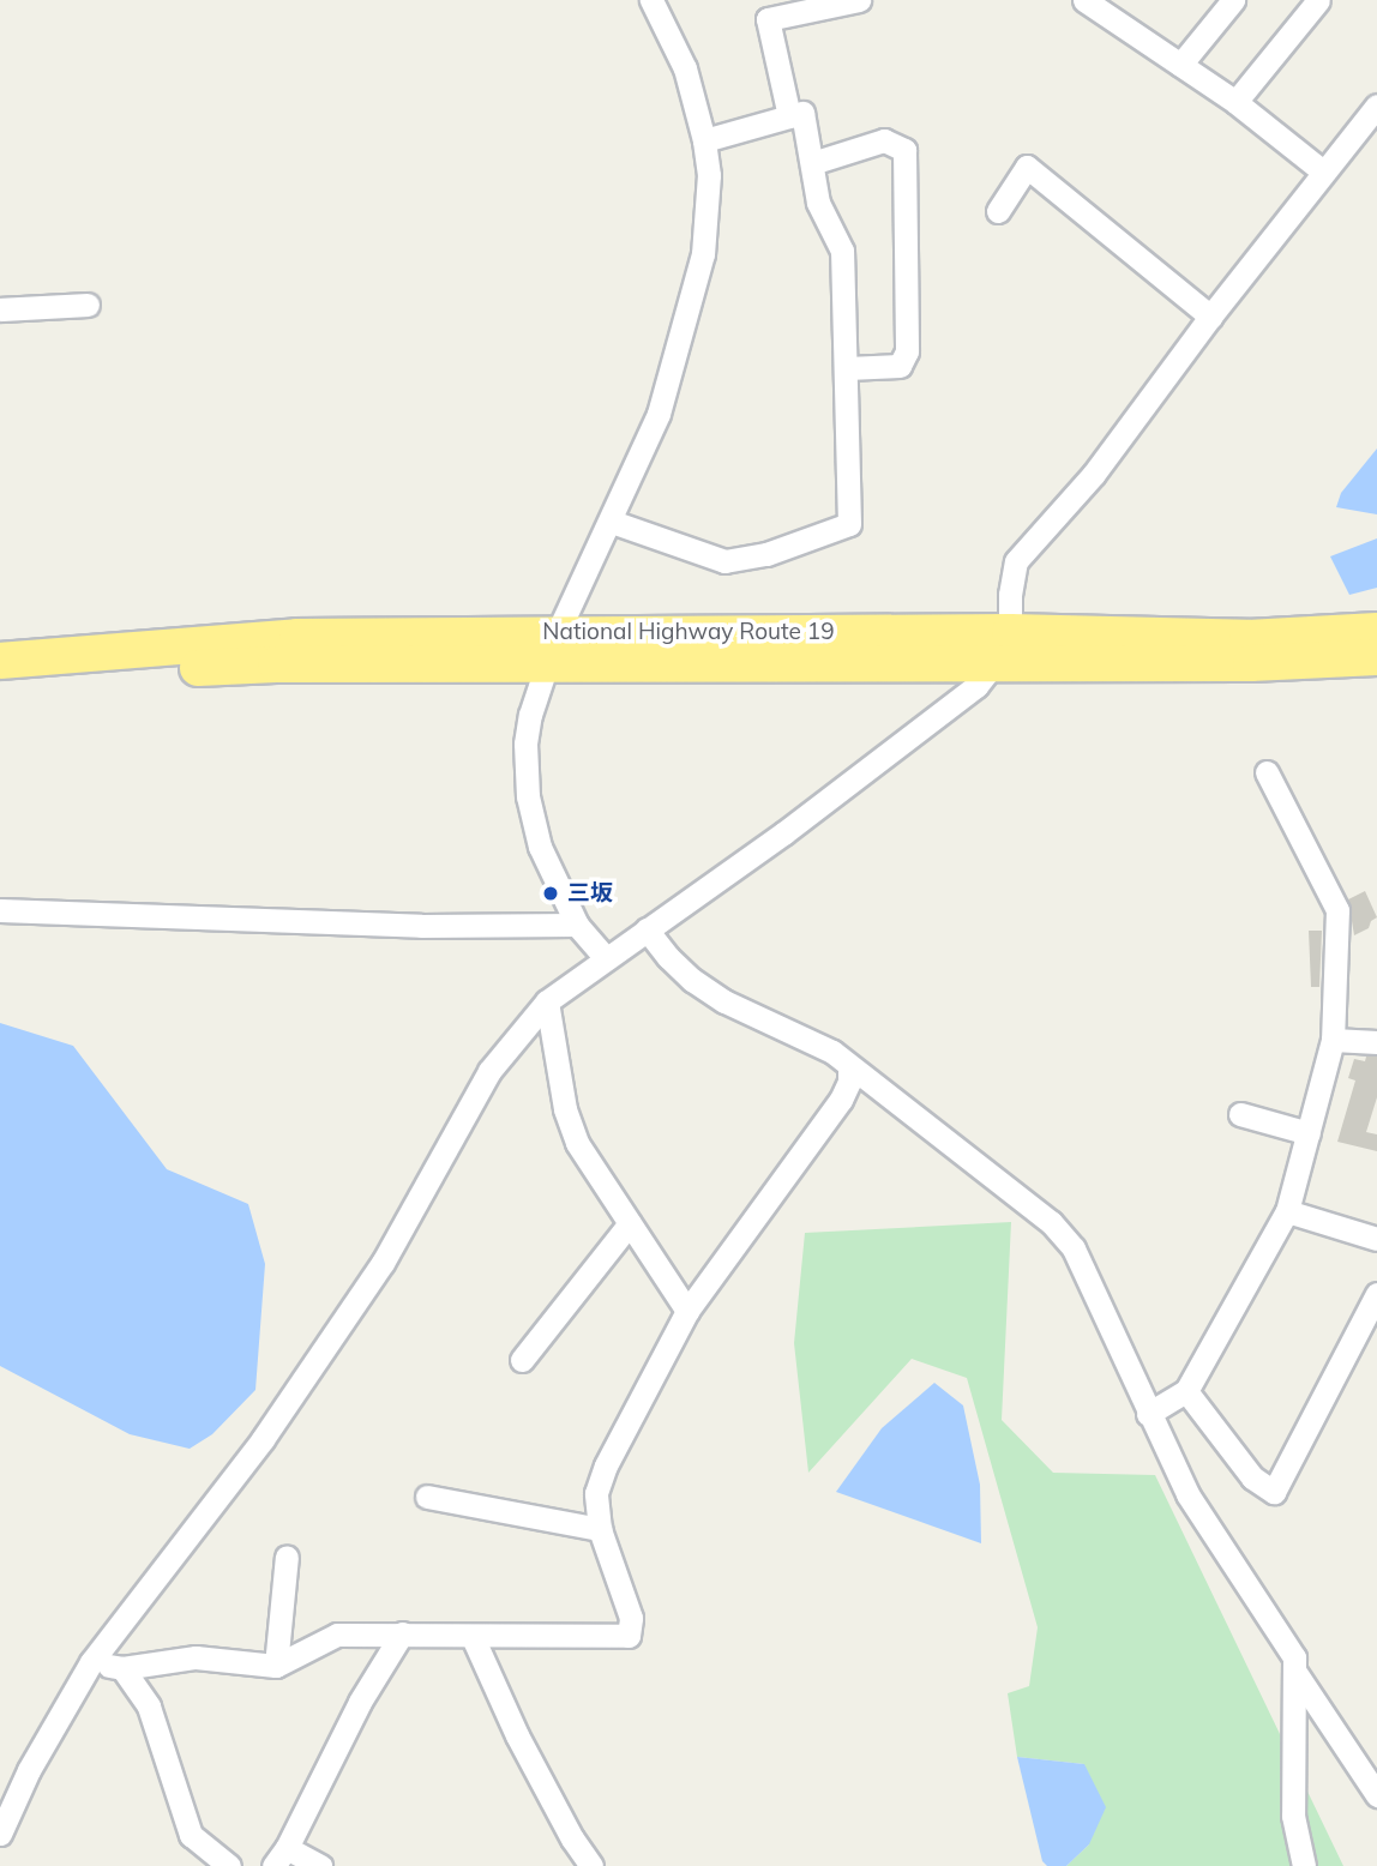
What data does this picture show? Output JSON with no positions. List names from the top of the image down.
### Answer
{
  "streets": {
    "highway": ["National Highway Route 19"]
  },
  "places": ["三坂"]
}
